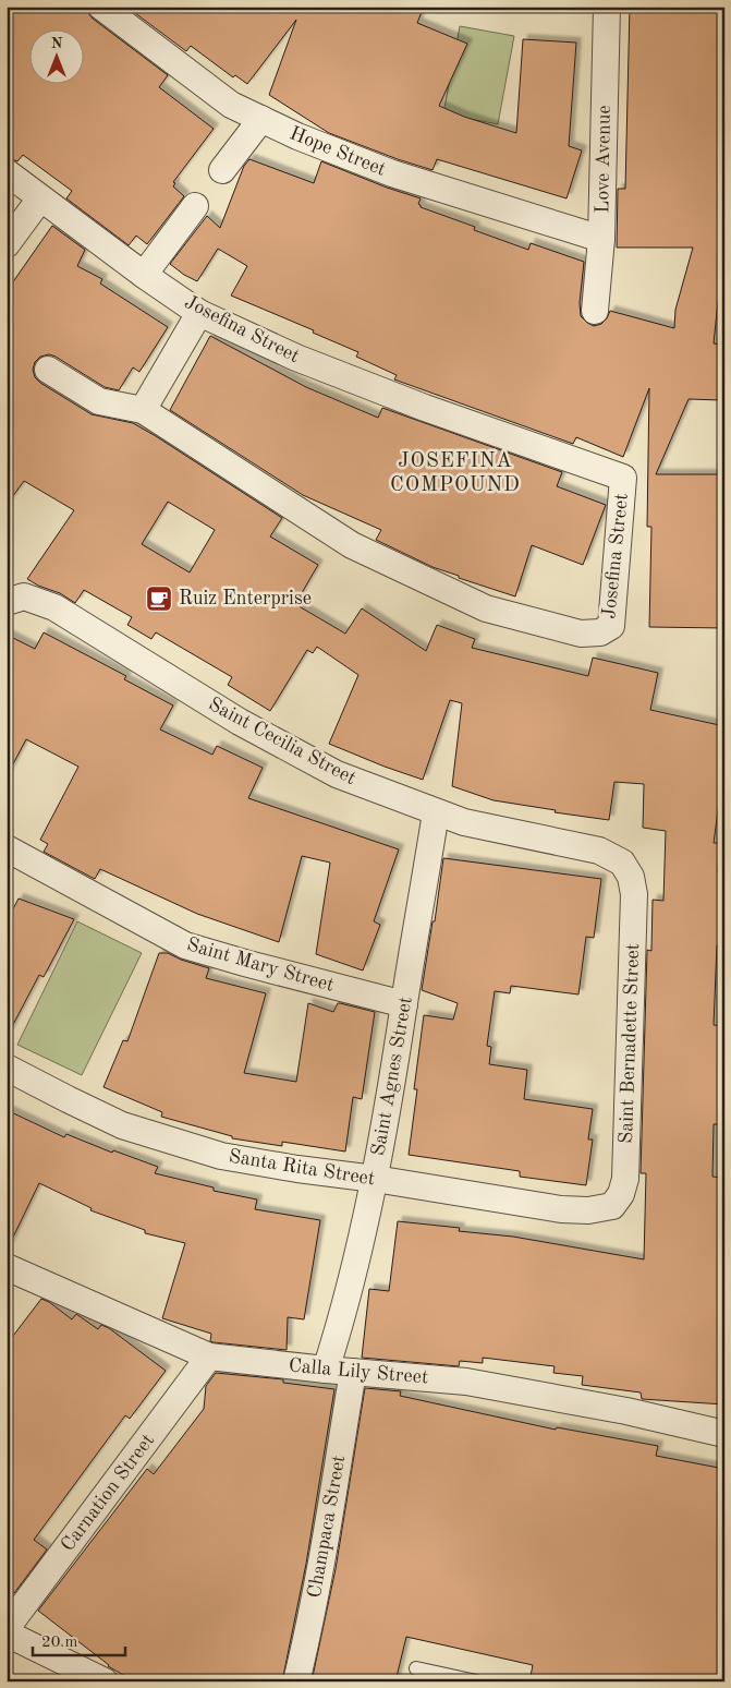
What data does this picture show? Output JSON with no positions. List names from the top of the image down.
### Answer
{
  "streets": {
    "street": [
      "Hope Street",
      "Love Avenue",
      "Josefina Street",
      "Saint Cecilia Street",
      "Saint Mary Street",
      "Saint Bernadette Street",
      "Saint Agnes Street",
      "Santa Rita Street",
      "Calla Lily Street",
      "Carnation Street",
      "Champaca Street"
    ]
  },
  "crossings": [
    ["Hope Street", "Love Avenue"],
    ["Saint Cecilia Street", "Saint Bernadette Street"],
    ["Saint Cecilia Street", "Saint Agnes Street"],
    ["Saint Mary Street", "Saint Agnes Street"],
    ["Saint Bernadette Street", "Santa Rita Street"],
    ["Saint Agnes Street", "Santa Rita Street"],
    ["Saint Agnes Street", "Calla Lily Street"],
    ["Calla Lily Street", "Carnation Street"],
    ["Calla Lily Street", "Champaca Street"]
  ],
  "districts": ["JOSEFINA COMPOUND"],
  "places": {
    "cafe": ["Ruiz Enterprise"]
  },
  "scale_bar": "20 m",
  "north": "top"
}
